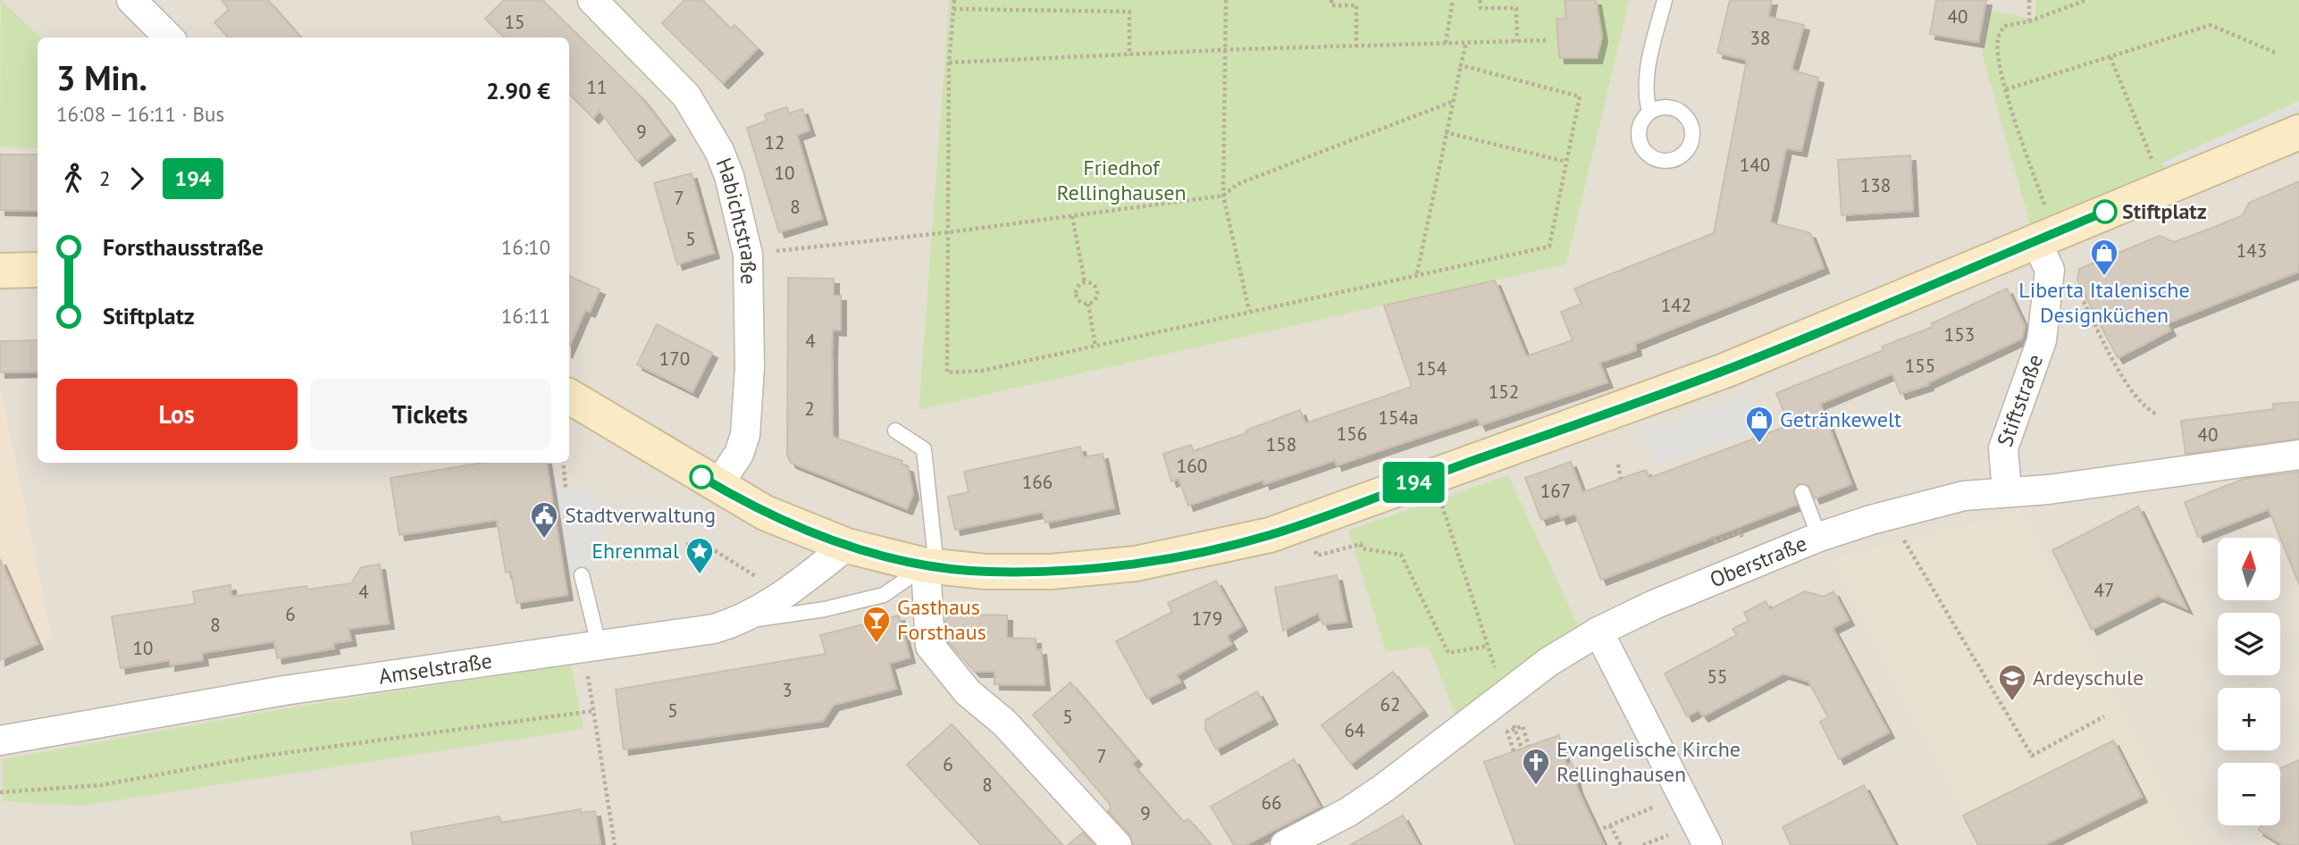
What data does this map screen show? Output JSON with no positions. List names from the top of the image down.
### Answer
{
  "streets": {
    "street": [
      "Habichtstraße",
      "Stiftstraße",
      "Oberstraße",
      "Amselstraße"
    ]
  },
  "crossings": [
    ["Stiftstraße", "Oberstraße"]
  ],
  "parks": ["Friedhof Rellinghausen"],
  "places": {
    "other": ["Stiftplatz"],
    "shop": ["Liberta Italenische Designküchen", "Getränkewelt"],
    "public building": ["Stadtverwaltung"],
    "place": ["Ehrenmal"],
    "bar": ["Gasthaus Forsthaus"],
    "school or university": ["Ardeyschule"],
    "church": ["Evangelische Kirche Rellinghausen"]
  },
  "lines": ["bus line 194"],
  "house_numbers": [
    "40",
    "15",
    "38",
    "11",
    "9",
    "12",
    "140",
    "10",
    "138",
    "7",
    "8",
    "5",
    "143",
    "142",
    "153",
    "4",
    "170",
    "155",
    "154",
    "152",
    "2",
    "154a",
    "156",
    "40",
    "158",
    "160",
    "166",
    "167",
    "47",
    "4",
    "6",
    "179",
    "8",
    "10",
    "55",
    "3",
    "62",
    "5",
    "5",
    "64",
    "7",
    "6",
    "8",
    "66",
    "9"
  ],
  "north": "top",
  "page": {
    "on_map": "194",
    "heading": ["3 Min.", "16:08 – 16:11 · Bus", "2.90 €"],
    "legs": ["2", "194"],
    "list": [
      {
        "name": "Forsthausstraße",
        "value": "16:10"
      },
      {
        "name": "Stiftplatz",
        "value": "16:11"
      }
    ],
    "buttons": ["Los", "Tickets"],
    "map_buttons": ["+", "−"]
  }
}
